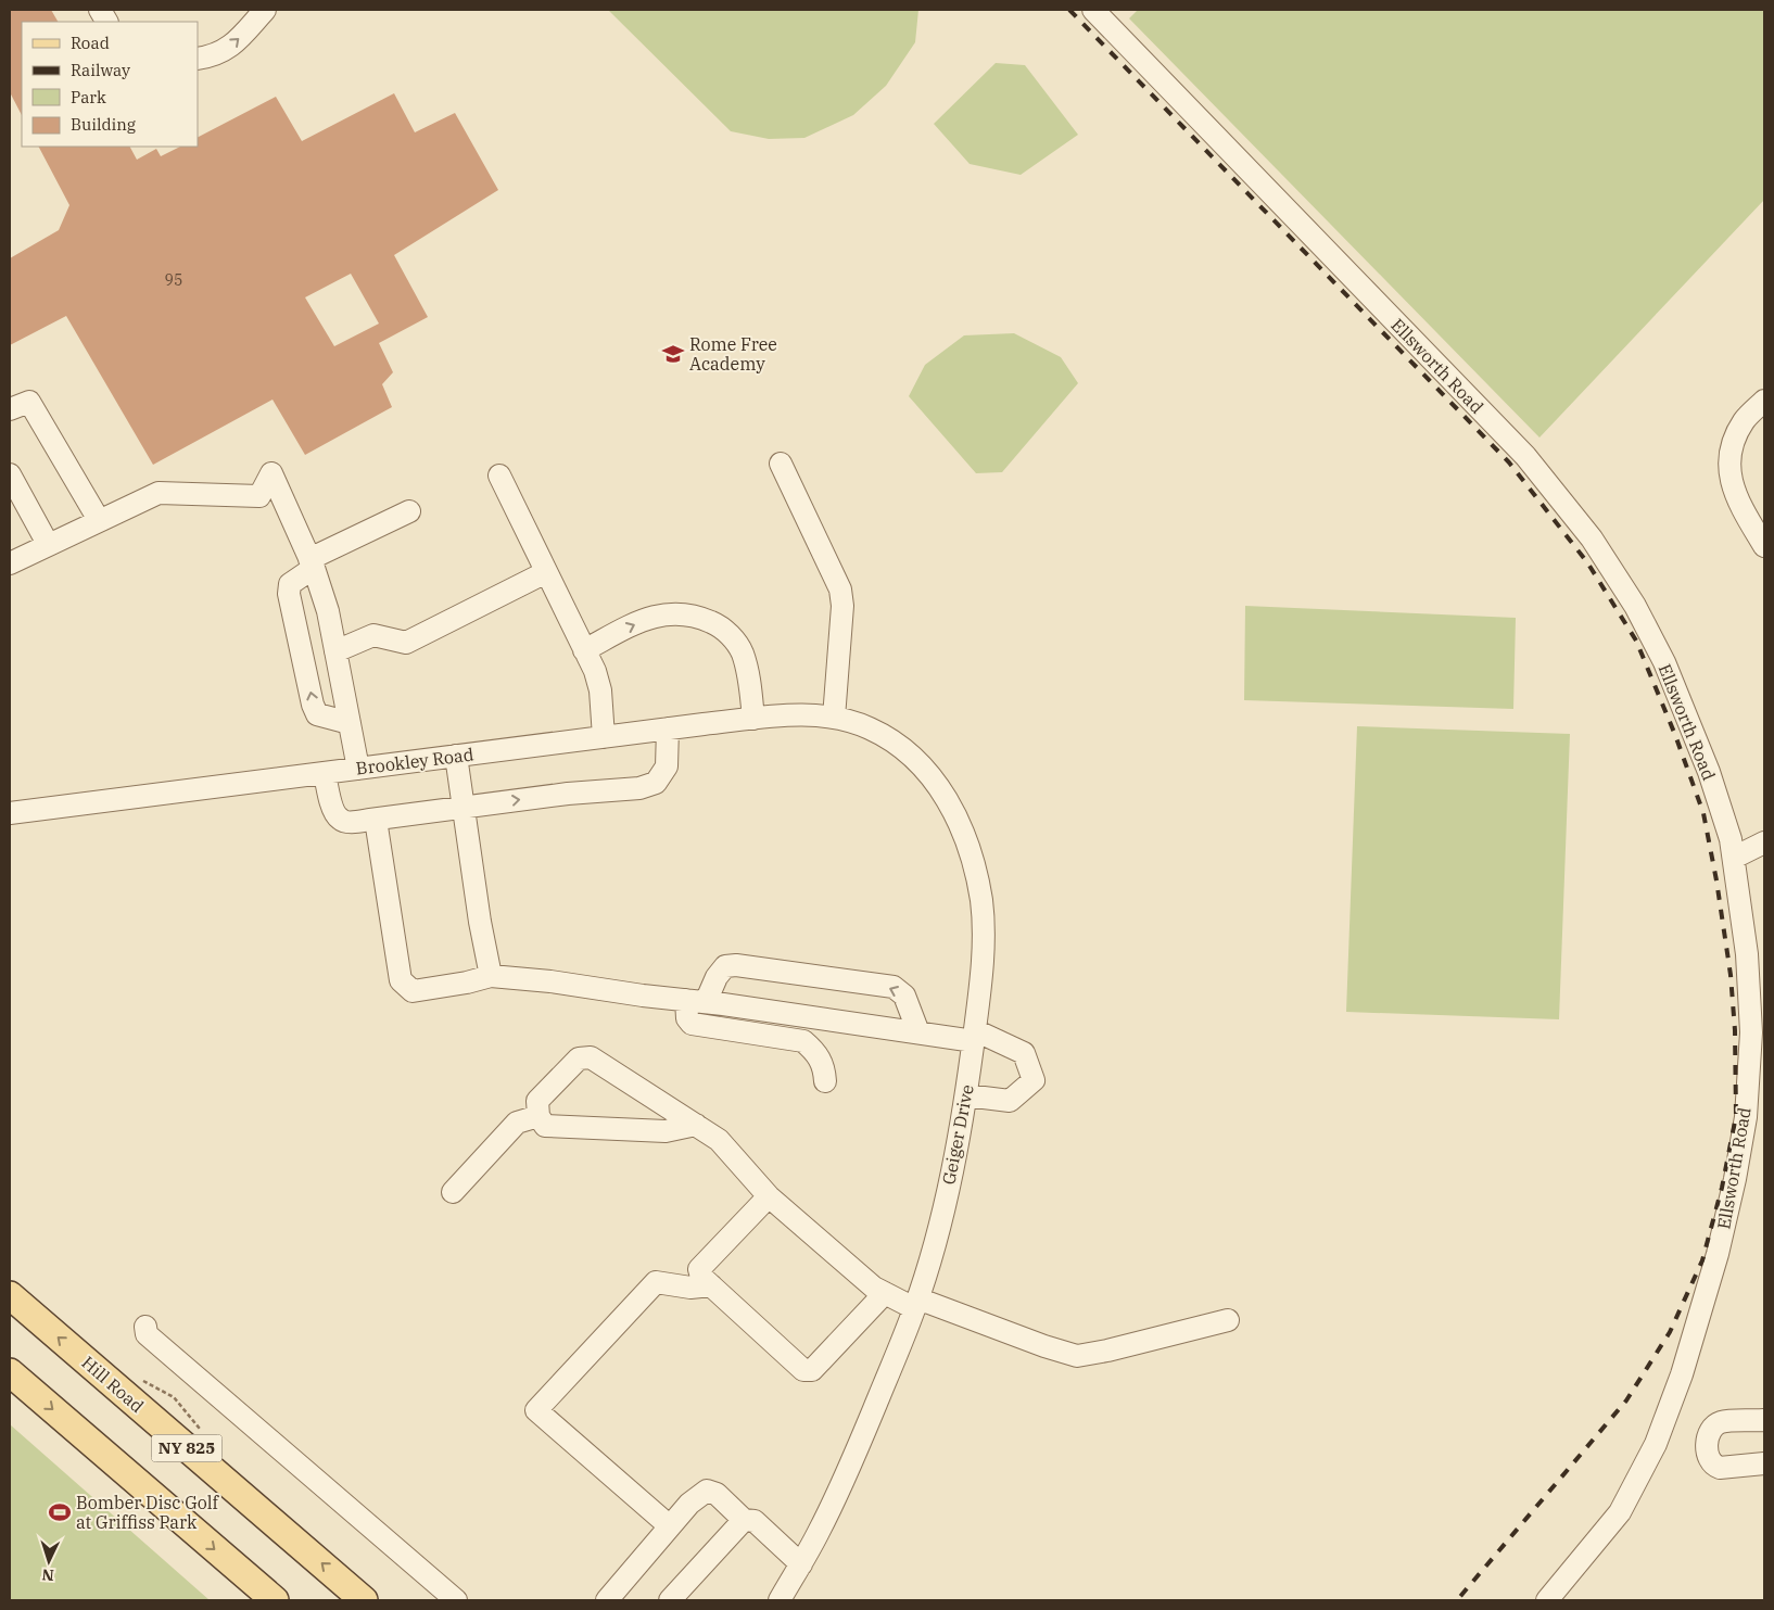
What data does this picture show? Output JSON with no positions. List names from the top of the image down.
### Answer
{
  "streets": {
    "main road": ["Hill Road", "NY 825"],
    "street": ["Ellsworth Road", "Brookley Road", "Geiger Drive"]
  },
  "crossings": [
    ["Brookley Road", "Geiger Drive"]
  ],
  "places": {
    "school or university": ["Rome Free Academy"],
    "sports": ["Bomber Disc Golf at Griffiss Park"]
  },
  "house_numbers": ["95"],
  "legend": [
    "Road",
    "Railway",
    "Park",
    "Building"
  ],
  "north": "bottom"
}
